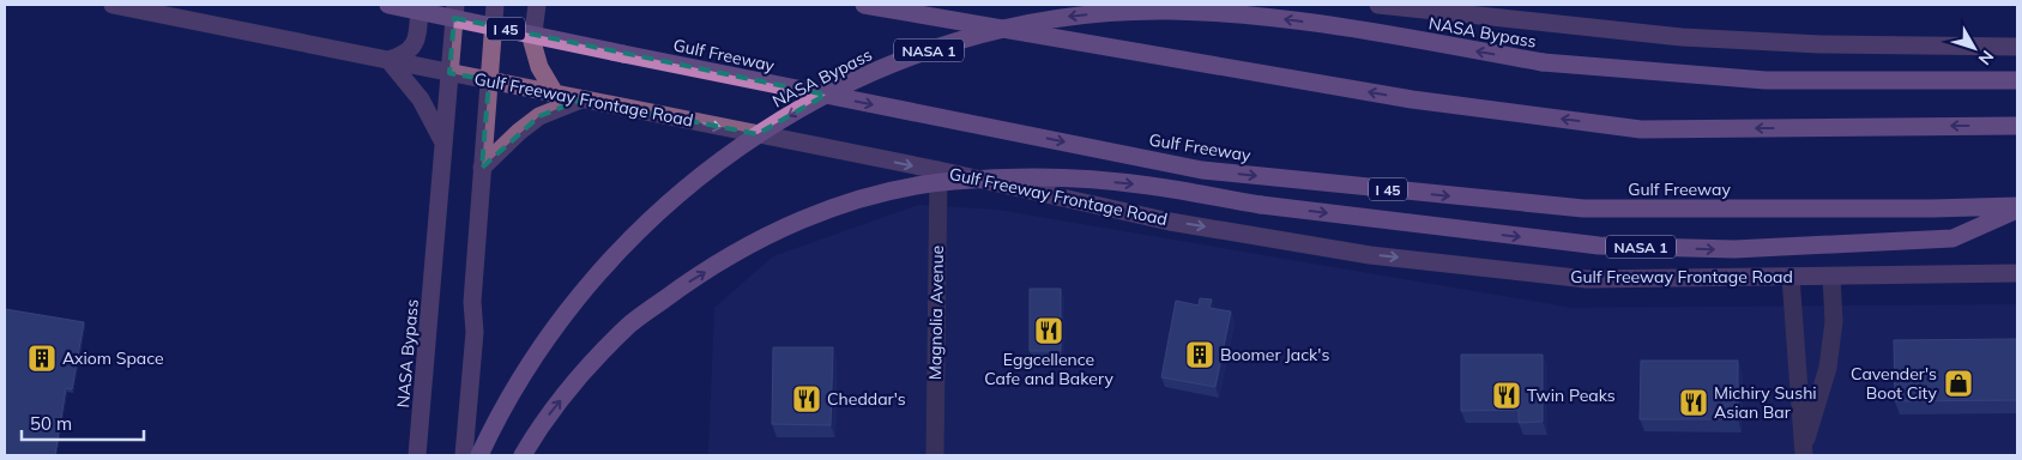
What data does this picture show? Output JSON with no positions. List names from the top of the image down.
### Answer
{
  "streets": {
    "highway": [
      "I 45",
      "NASA Bypass",
      "NASA 1",
      "Gulf Freeway"
    ],
    "main road": ["Gulf Freeway Frontage Road"],
    "street": ["Magnolia Avenue"]
  },
  "crossings": [
    ["NASA Bypass", "Gulf Freeway Frontage Road"],
    ["NASA 1", "Gulf Freeway"],
    ["Gulf Freeway Frontage Road", "Magnolia Avenue"]
  ],
  "one_way": ["Gulf Freeway Frontage Road"],
  "places": {
    "restaurant": [
      "Eggcellence Cafe and Bakery",
      "Twin Peaks",
      "Cheddar's",
      "Michiry Sushi Asian Bar"
    ],
    "building": ["Boomer Jack's", "Axiom Space"],
    "shop": ["Cavender's Boot City"]
  },
  "scale_bar": "50 m",
  "north": "bottom right"
}
